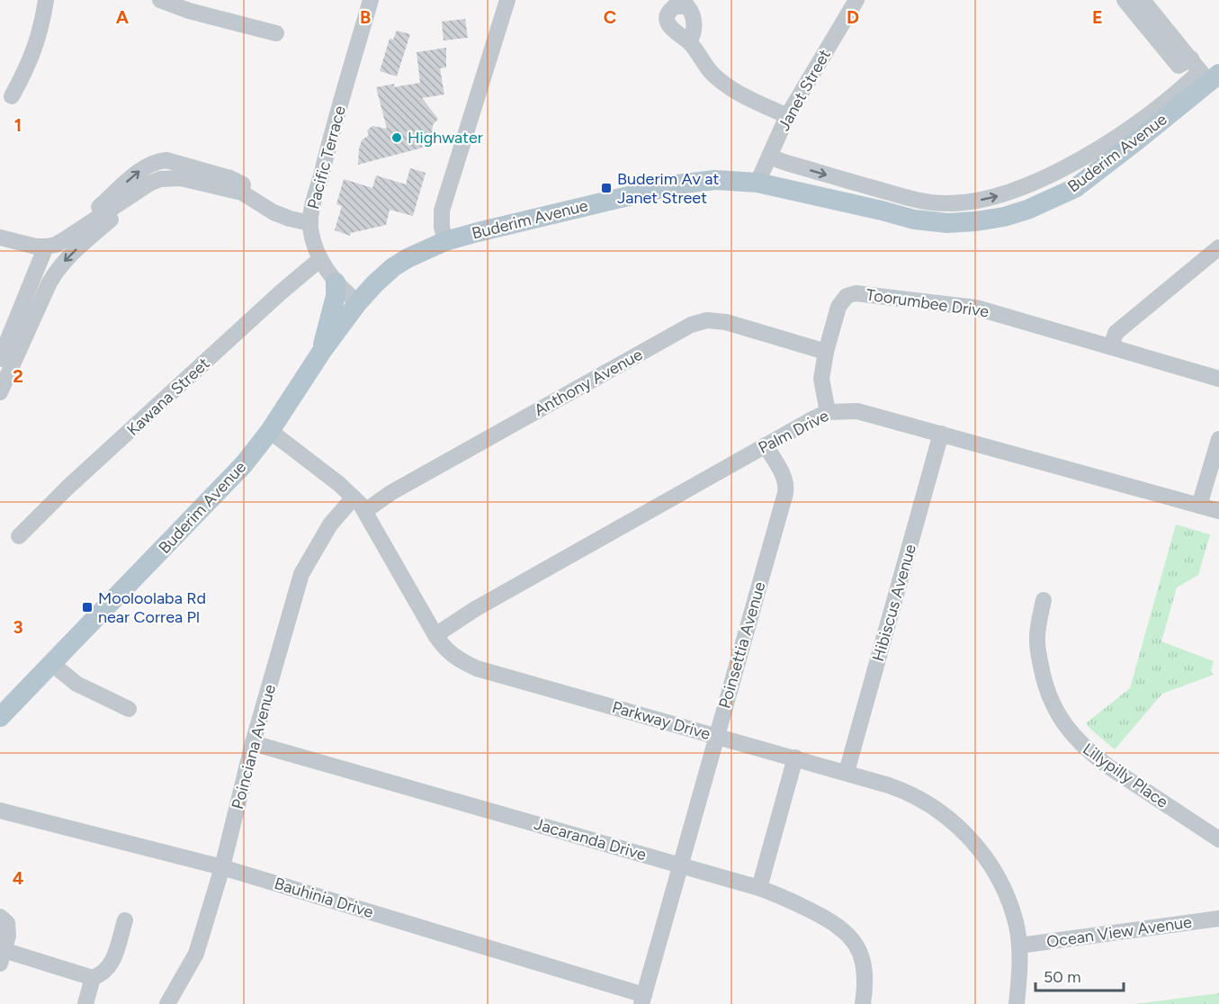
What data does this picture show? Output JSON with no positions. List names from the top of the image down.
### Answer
{
  "streets": {
    "main road": ["Buderim Avenue"],
    "street": [
      "Janet Street",
      "Pacific Terrace",
      "Toorumbee Drive",
      "Anthony Avenue",
      "Kawana Street",
      "Palm Drive",
      "Hibiscus Avenue",
      "Poinsettia Avenue",
      "Parkway Drive",
      "Poinciana Avenue",
      "Lillypilly Place",
      "Jacaranda Drive",
      "Bauhinia Drive",
      "Ocean View Avenue"
    ]
  },
  "crossings": [
    ["Janet Street", "Buderim Avenue"],
    ["Buderim Avenue", "Pacific Terrace"],
    ["Buderim Avenue", "Parkway Drive"],
    ["Pacific Terrace", "Kawana Street"],
    ["Toorumbee Drive", "Anthony Avenue"],
    ["Toorumbee Drive", "Palm Drive"],
    ["Anthony Avenue", "Parkway Drive"],
    ["Palm Drive", "Hibiscus Avenue"],
    ["Palm Drive", "Poinsettia Avenue"],
    ["Palm Drive", "Parkway Drive"],
    ["Hibiscus Avenue", "Parkway Drive"],
    ["Poinsettia Avenue", "Parkway Drive"],
    ["Poinsettia Avenue", "Jacaranda Drive"],
    ["Poinsettia Avenue", "Bauhinia Drive"],
    ["Parkway Drive", "Poinciana Avenue"],
    ["Parkway Drive", "Ocean View Avenue"],
    ["Poinciana Avenue", "Jacaranda Drive"],
    ["Poinciana Avenue", "Bauhinia Drive"]
  ],
  "places": {
    "other": ["Highwater"],
    "transit": ["Buderim Av at Janet Street", "Mooloolaba Rd near Correa Pl"]
  },
  "scale_bar": "50 m",
  "grid": {
    "columns": [
      "A",
      "B",
      "C",
      "D",
      "E"
    ],
    "rows": [
      "1",
      "2",
      "3",
      "4"
    ]
  }
}
